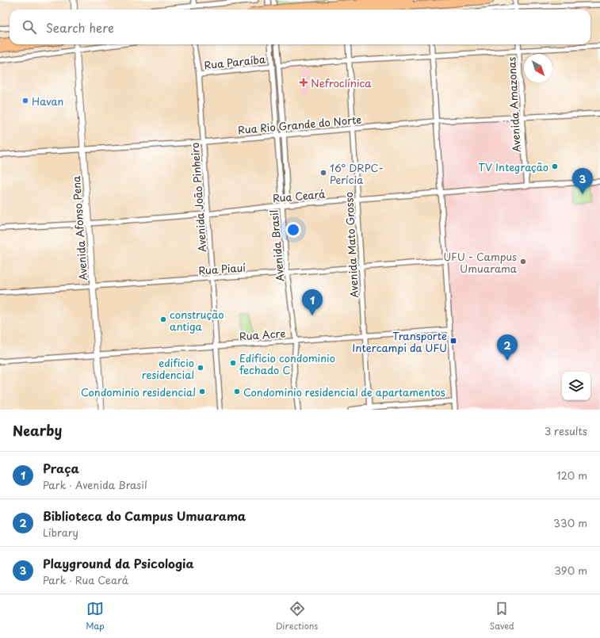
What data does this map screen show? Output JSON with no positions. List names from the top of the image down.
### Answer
{
  "streets": {
    "street": [
      "Rua Paraíba",
      "Avenida Amazonas",
      "Rua Rio Grande do Norte",
      "Rua Ceará",
      "Avenida João Pinheiro",
      "Avenida Afonso Pena",
      "Avenida Mato Grosso",
      "Avenida Brasil",
      "Rua Piauí",
      "Rua Acre"
    ]
  },
  "crossings": [
    ["Rua Paraíba", "Avenida Amazonas"],
    ["Rua Paraíba", "Avenida João Pinheiro"],
    ["Rua Paraíba", "Avenida Mato Grosso"],
    ["Rua Paraíba", "Avenida Brasil"],
    ["Avenida Amazonas", "Rua Rio Grande do Norte"],
    ["Avenida Amazonas", "Rua Ceará"],
    ["Rua Rio Grande do Norte", "Avenida João Pinheiro"],
    ["Rua Rio Grande do Norte", "Avenida Afonso Pena"],
    ["Rua Rio Grande do Norte", "Avenida Mato Grosso"],
    ["Rua Rio Grande do Norte", "Avenida Brasil"],
    ["Rua Ceará", "Avenida João Pinheiro"],
    ["Rua Ceará", "Avenida Afonso Pena"],
    ["Rua Ceará", "Avenida Mato Grosso"],
    ["Rua Ceará", "Avenida Brasil"],
    ["Avenida João Pinheiro", "Rua Piauí"],
    ["Avenida João Pinheiro", "Rua Acre"],
    ["Avenida Afonso Pena", "Rua Piauí"],
    ["Avenida Afonso Pena", "Rua Acre"],
    ["Avenida Mato Grosso", "Rua Piauí"],
    ["Avenida Mato Grosso", "Rua Acre"],
    ["Avenida Brasil", "Rua Piauí"],
    ["Avenida Brasil", "Rua Acre"]
  ],
  "places": {
    "health": ["Nefroclínica"],
    "other": [
      "Havan",
      "TV Integração",
      "16° DRPC- Perícia",
      "UFU - Campus Umuarama",
      "construção antiga",
      "Edificio condominio fechado C",
      "edificio residencial",
      "Condominio residencial",
      "Condominio residencial de apartamentos"
    ],
    "transit": ["Transporte Intercampi da UFU"]
  },
  "north": "bottom right",
  "page": {
    "search": "Search here",
    "pins": ["3", "1", "2"],
    "heading": ["Nearby", "3 results"],
    "list": [
      {
        "mark": "1",
        "name": "Praça",
        "note": "Park · Avenida Brasil",
        "value": "120 m"
      },
      {
        "mark": "2",
        "name": "Biblioteca do Campus Umuarama",
        "note": "Library",
        "value": "330 m"
      },
      {
        "mark": "3",
        "name": "Playground da Psicologia",
        "note": "Park · Rua Ceará",
        "value": "390 m"
      }
    ],
    "nav": ["Map", "Directions", "Saved"]
  }
}
